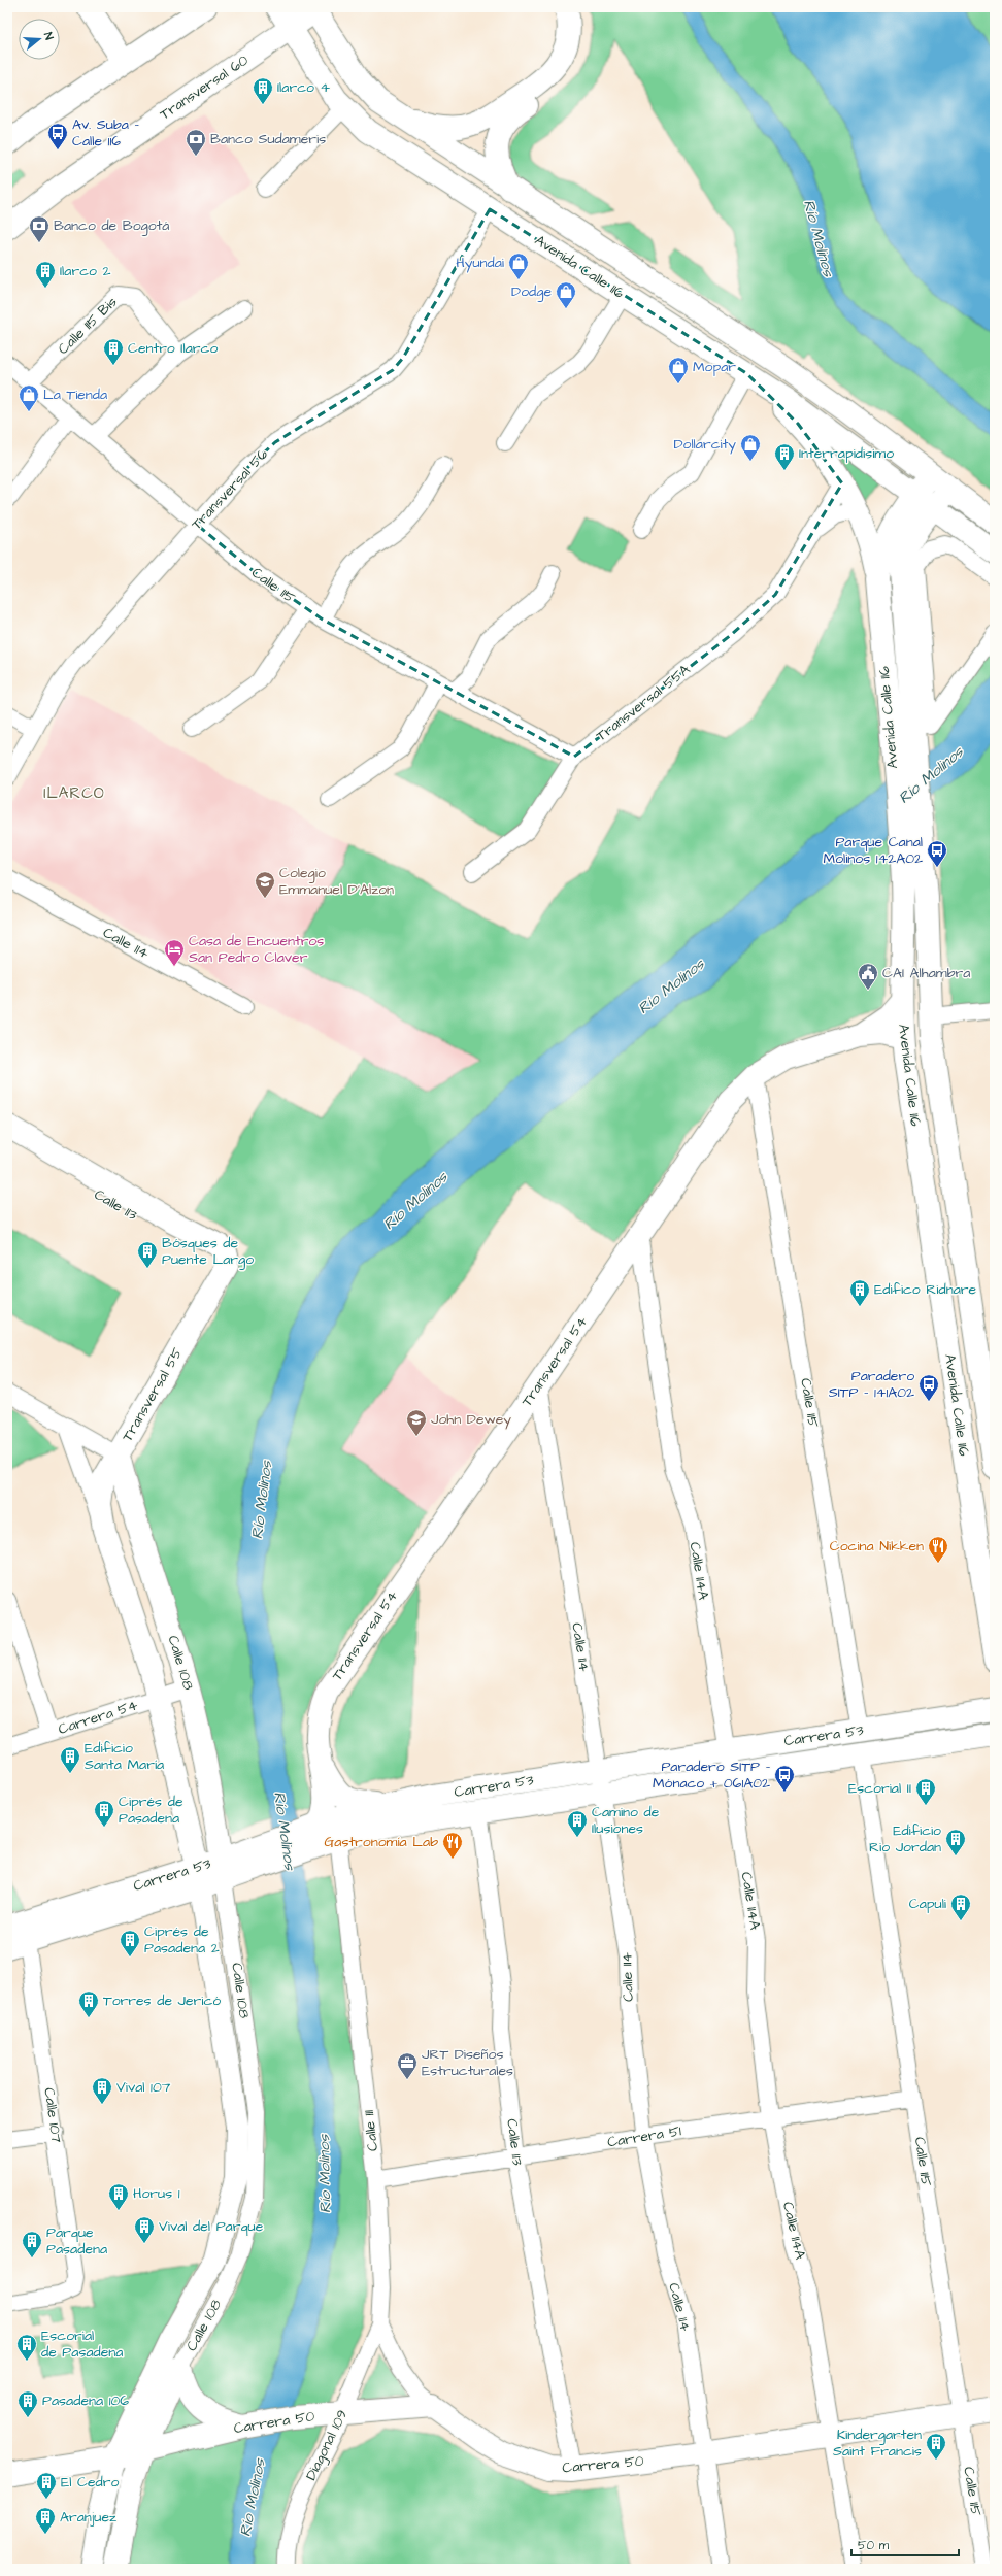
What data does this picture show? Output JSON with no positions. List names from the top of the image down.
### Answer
{
  "streets": {
    "main road": [
      "Transversal 60",
      "Avenida Calle 116",
      "Calle 113",
      "Transversal 54",
      "Transversal 55",
      "Calle 108",
      "Carrera 53",
      "Carrera 50"
    ],
    "street": [
      "Calle 115 Bis",
      "Transversal 56",
      "Calle 115",
      "Transversal 55A",
      "Calle 114",
      "Calle 114A",
      "Carrera 54",
      "Calle 107",
      "Calle 111",
      "Carrera 51",
      "Diagonal 109"
    ]
  },
  "crossings": [
    ["Transversal 60", "Avenida Calle 116"],
    ["Avenida Calle 116", "Transversal 56"],
    ["Calle 115 Bis", "Calle 115"],
    ["Transversal 56", "Calle 115"],
    ["Calle 115", "Transversal 55A"],
    ["Calle 115", "Transversal 54"],
    ["Calle 115", "Carrera 53"],
    ["Calle 115", "Carrera 51"],
    ["Calle 115", "Carrera 50"],
    ["Calle 114", "Transversal 54"],
    ["Calle 114", "Carrera 53"],
    ["Calle 114", "Carrera 51"],
    ["Calle 114", "Carrera 50"],
    ["Calle 113", "Transversal 55"],
    ["Calle 113", "Carrera 53"],
    ["Calle 113", "Carrera 51"],
    ["Calle 113", "Carrera 50"],
    ["Transversal 54", "Calle 114A"],
    ["Transversal 54", "Carrera 53"],
    ["Transversal 55", "Calle 108"],
    ["Calle 114A", "Carrera 53"],
    ["Calle 114A", "Carrera 51"],
    ["Calle 114A", "Carrera 50"],
    ["Calle 108", "Carrera 54"],
    ["Calle 108", "Carrera 53"],
    ["Calle 108", "Carrera 50"],
    ["Carrera 53", "Calle 107"],
    ["Carrera 53", "Calle 111"],
    ["Calle 111", "Carrera 51"],
    ["Calle 111", "Carrera 50"],
    ["Calle 111", "Diagonal 109"],
    ["Carrera 50", "Diagonal 109"]
  ],
  "districts": ["ILARCO"],
  "water": ["Río Molinos"],
  "places": {
    "building": [
      "Ilarco 4",
      "Ilarco 2",
      "Centro Ilarco",
      "Interrapidisimo",
      "Bósques de Puente Largo",
      "Edifico Ridnare",
      "Edificio Santa María",
      "Escorial II",
      "Ciprés de Pasadena",
      "Camino de Ilusiones",
      "Edificio Rio Jordan",
      "Capuli",
      "Ciprés de Pasadena 2",
      "Torres de Jericó",
      "Vival 107",
      "Horus 1",
      "Vival del Parque",
      "Parque Pasadena",
      "Escorial de Pasadena",
      "Pasadena 106",
      "Kindergarten Saint Francis",
      "El Cedro",
      "Aranjuez"
    ],
    "bus stop": [
      "Av. Suba - Calle 116",
      "Parque Canal Molinos 142A02",
      "Paradero SITP - 141A02",
      "Paradero SITP - Mónaco + 061A02"
    ],
    "bank": ["Banco Sudameris", "Banco de Bogotá"],
    "shop": [
      "Hyundai",
      "Dodge",
      "Mopar",
      "La Tienda",
      "Dollarcity"
    ],
    "school or university": ["Colegio Emmanuel D'Alzon", "John Dewey"],
    "hotel": ["Casa de Encuentros San Pedro Claver"],
    "public building": ["CAI Alhambra"],
    "restaurant": ["Cocina Nikken", "Gastronomía Lab"],
    "office": ["JRT Diseños Estructurales"]
  },
  "scale_bar": "50 m",
  "north": "right"
}
